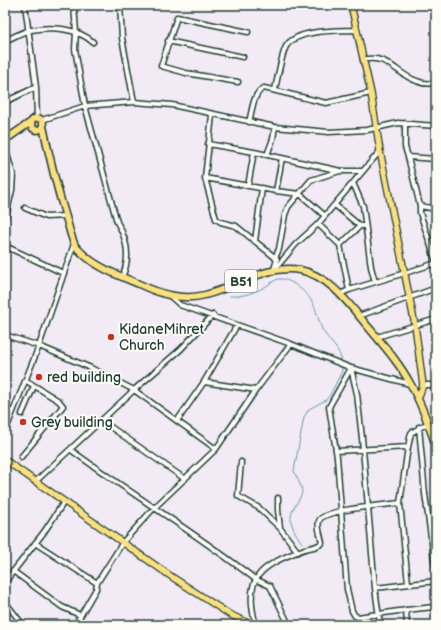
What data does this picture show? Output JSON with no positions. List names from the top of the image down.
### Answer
{
  "streets": {
    "highway": ["B51"]
  },
  "places": ["KidaneMihret Church", "red building", "Grey building"]
}
